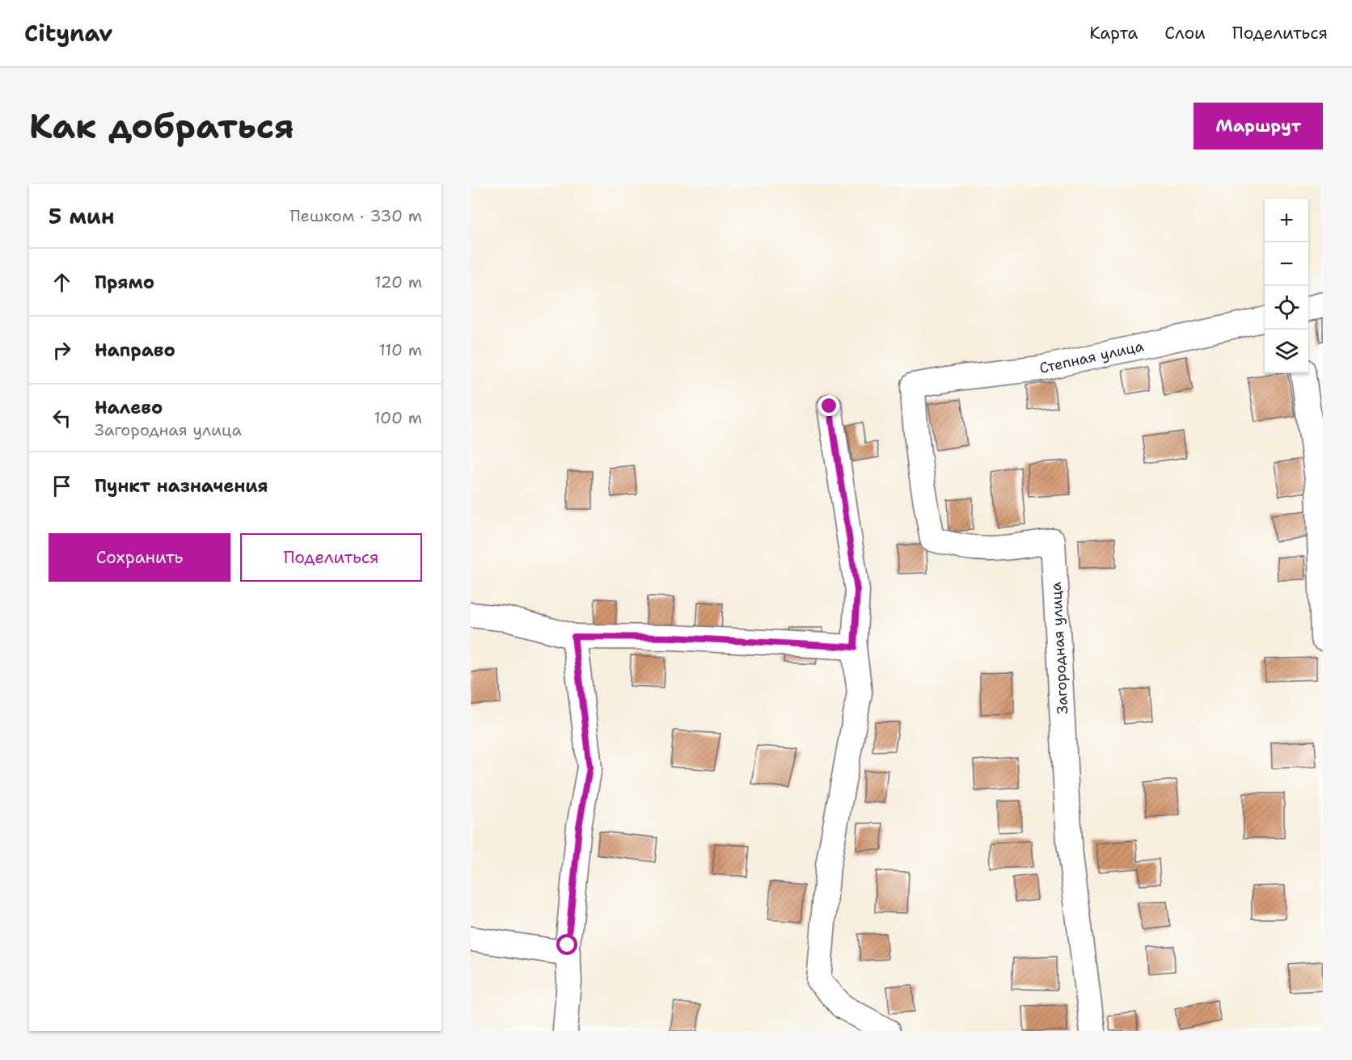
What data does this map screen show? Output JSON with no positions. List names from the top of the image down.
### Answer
{
  "streets": {
    "street": ["Степная улица", "Загородная улица"]
  },
  "crossings": [
    ["Степная улица", "Загородная улица"]
  ],
  "page": {
    "header": "Citynav",
    "nav": ["Карта", "Слои", "Поделиться"],
    "buttons": [
      "Маршрут",
      ["Сохранить", "Поделиться"]
    ],
    "title": "Как добраться",
    "heading": ["5 мин", "Пешком · 330 m"],
    "map_buttons": ["+", "−"],
    "list": [
      ["Прямо", "120 m"],
      ["Направо", "110 m"],
      ["Налево", "Загородная улица", "100 m"],
      "Пункт назначения"
    ]
  }
}
